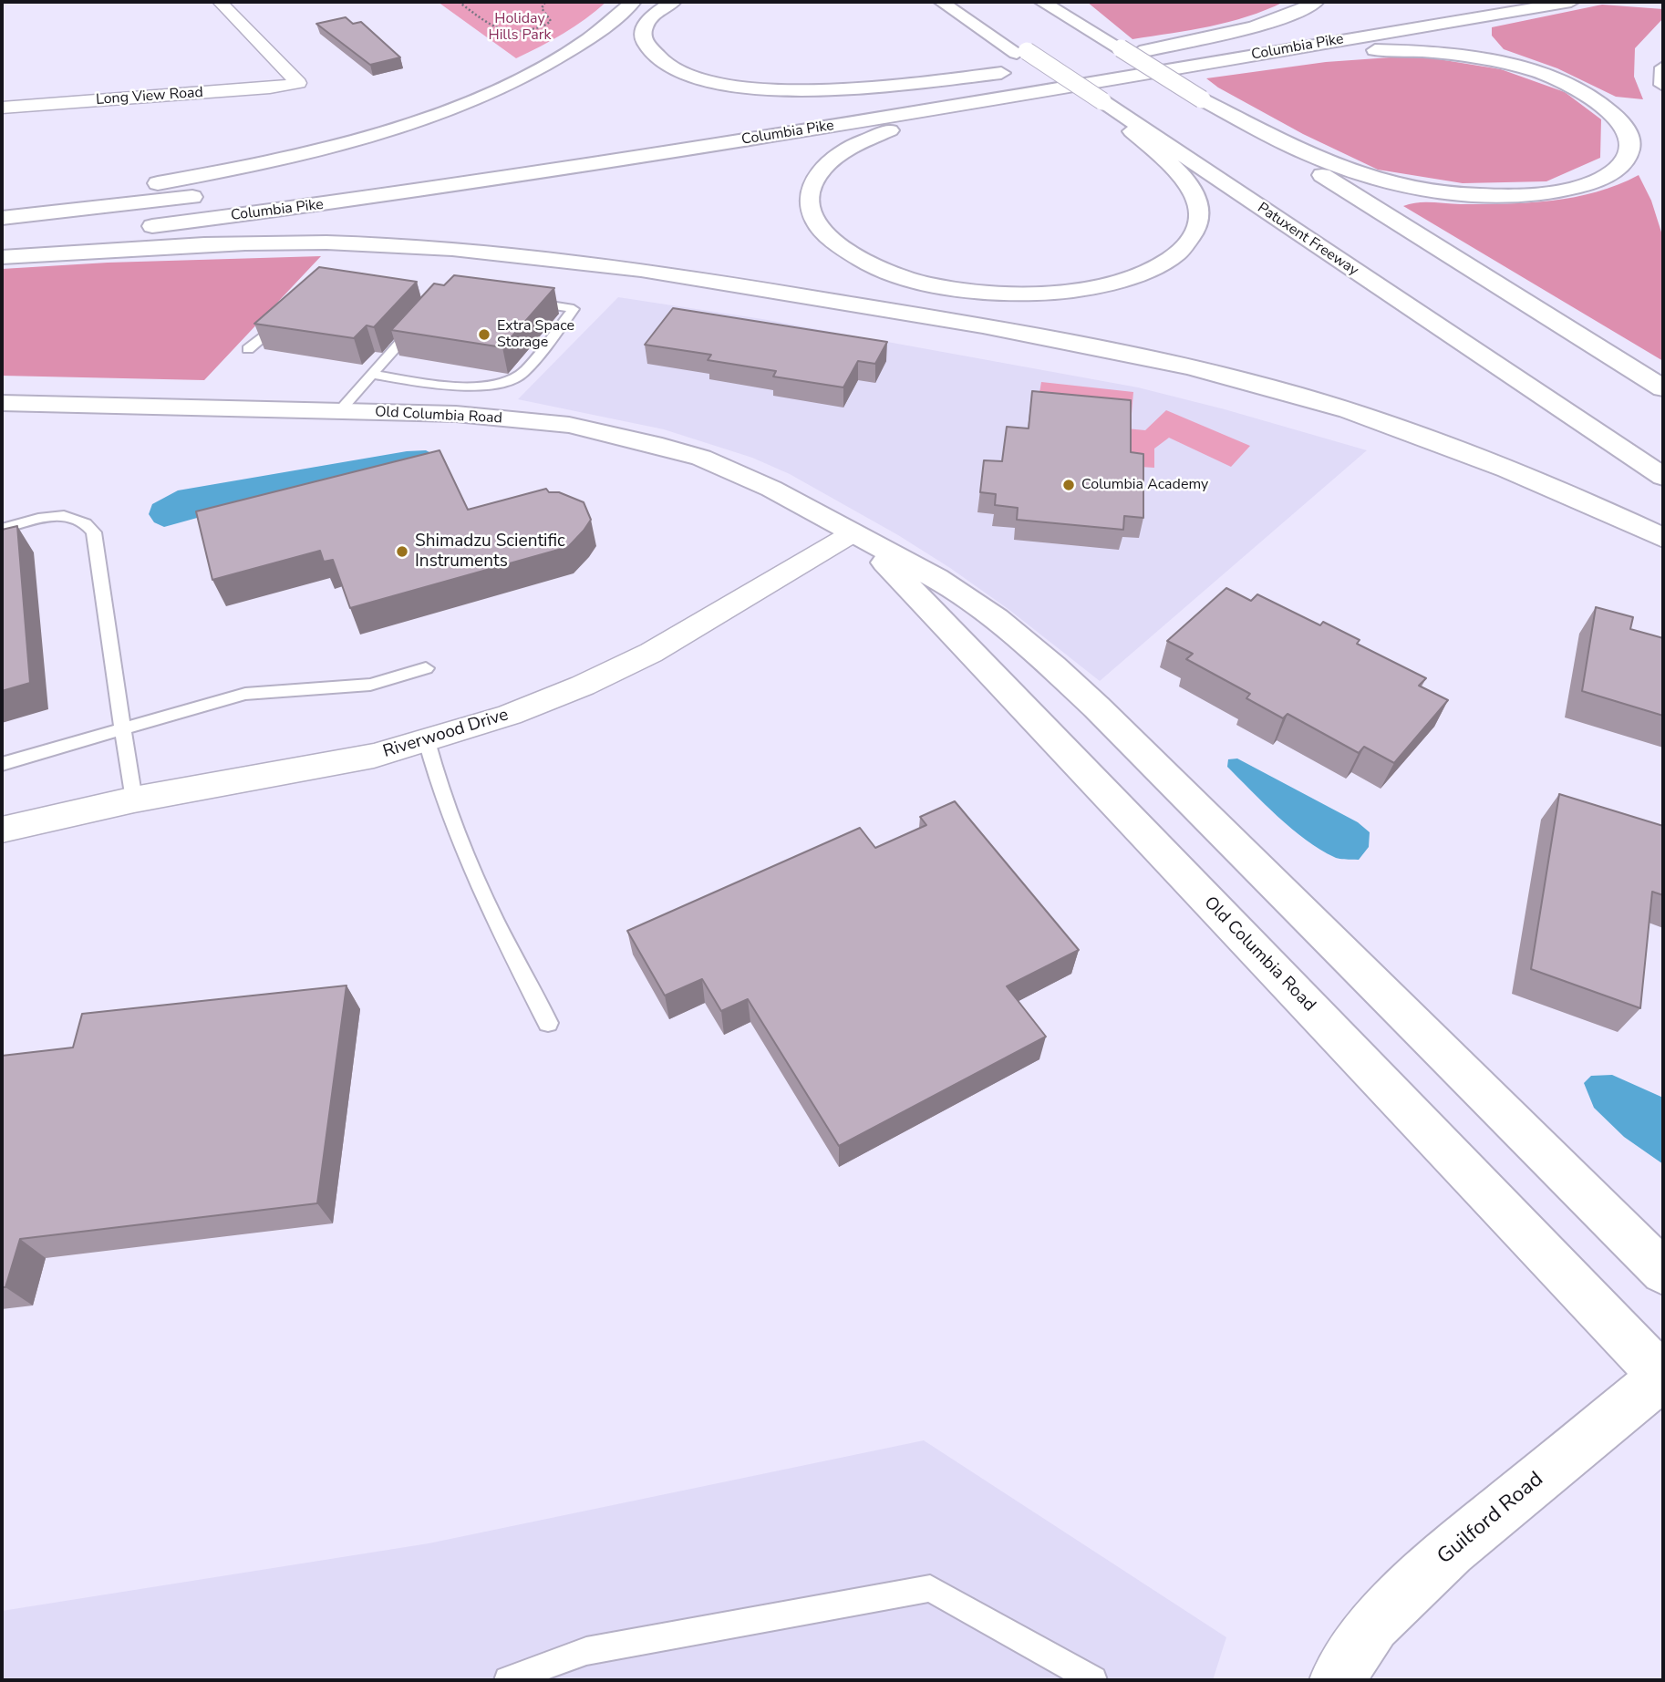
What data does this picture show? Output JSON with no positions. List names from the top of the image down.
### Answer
{
  "streets": {
    "main road": [
      "Columbia Pike",
      "Patuxent Freeway",
      "Old Columbia Road",
      "Guilford Road"
    ],
    "street": ["Long View Road", "Riverwood Drive"]
  },
  "crossings": [
    ["Old Columbia Road", "Riverwood Drive"],
    ["Old Columbia Road", "Guilford Road"]
  ],
  "parks": ["Holiday Hills Park"],
  "places": ["Extra Space Storage", "Columbia Academy", "Shimadzu Scientific Instruments"]
}
